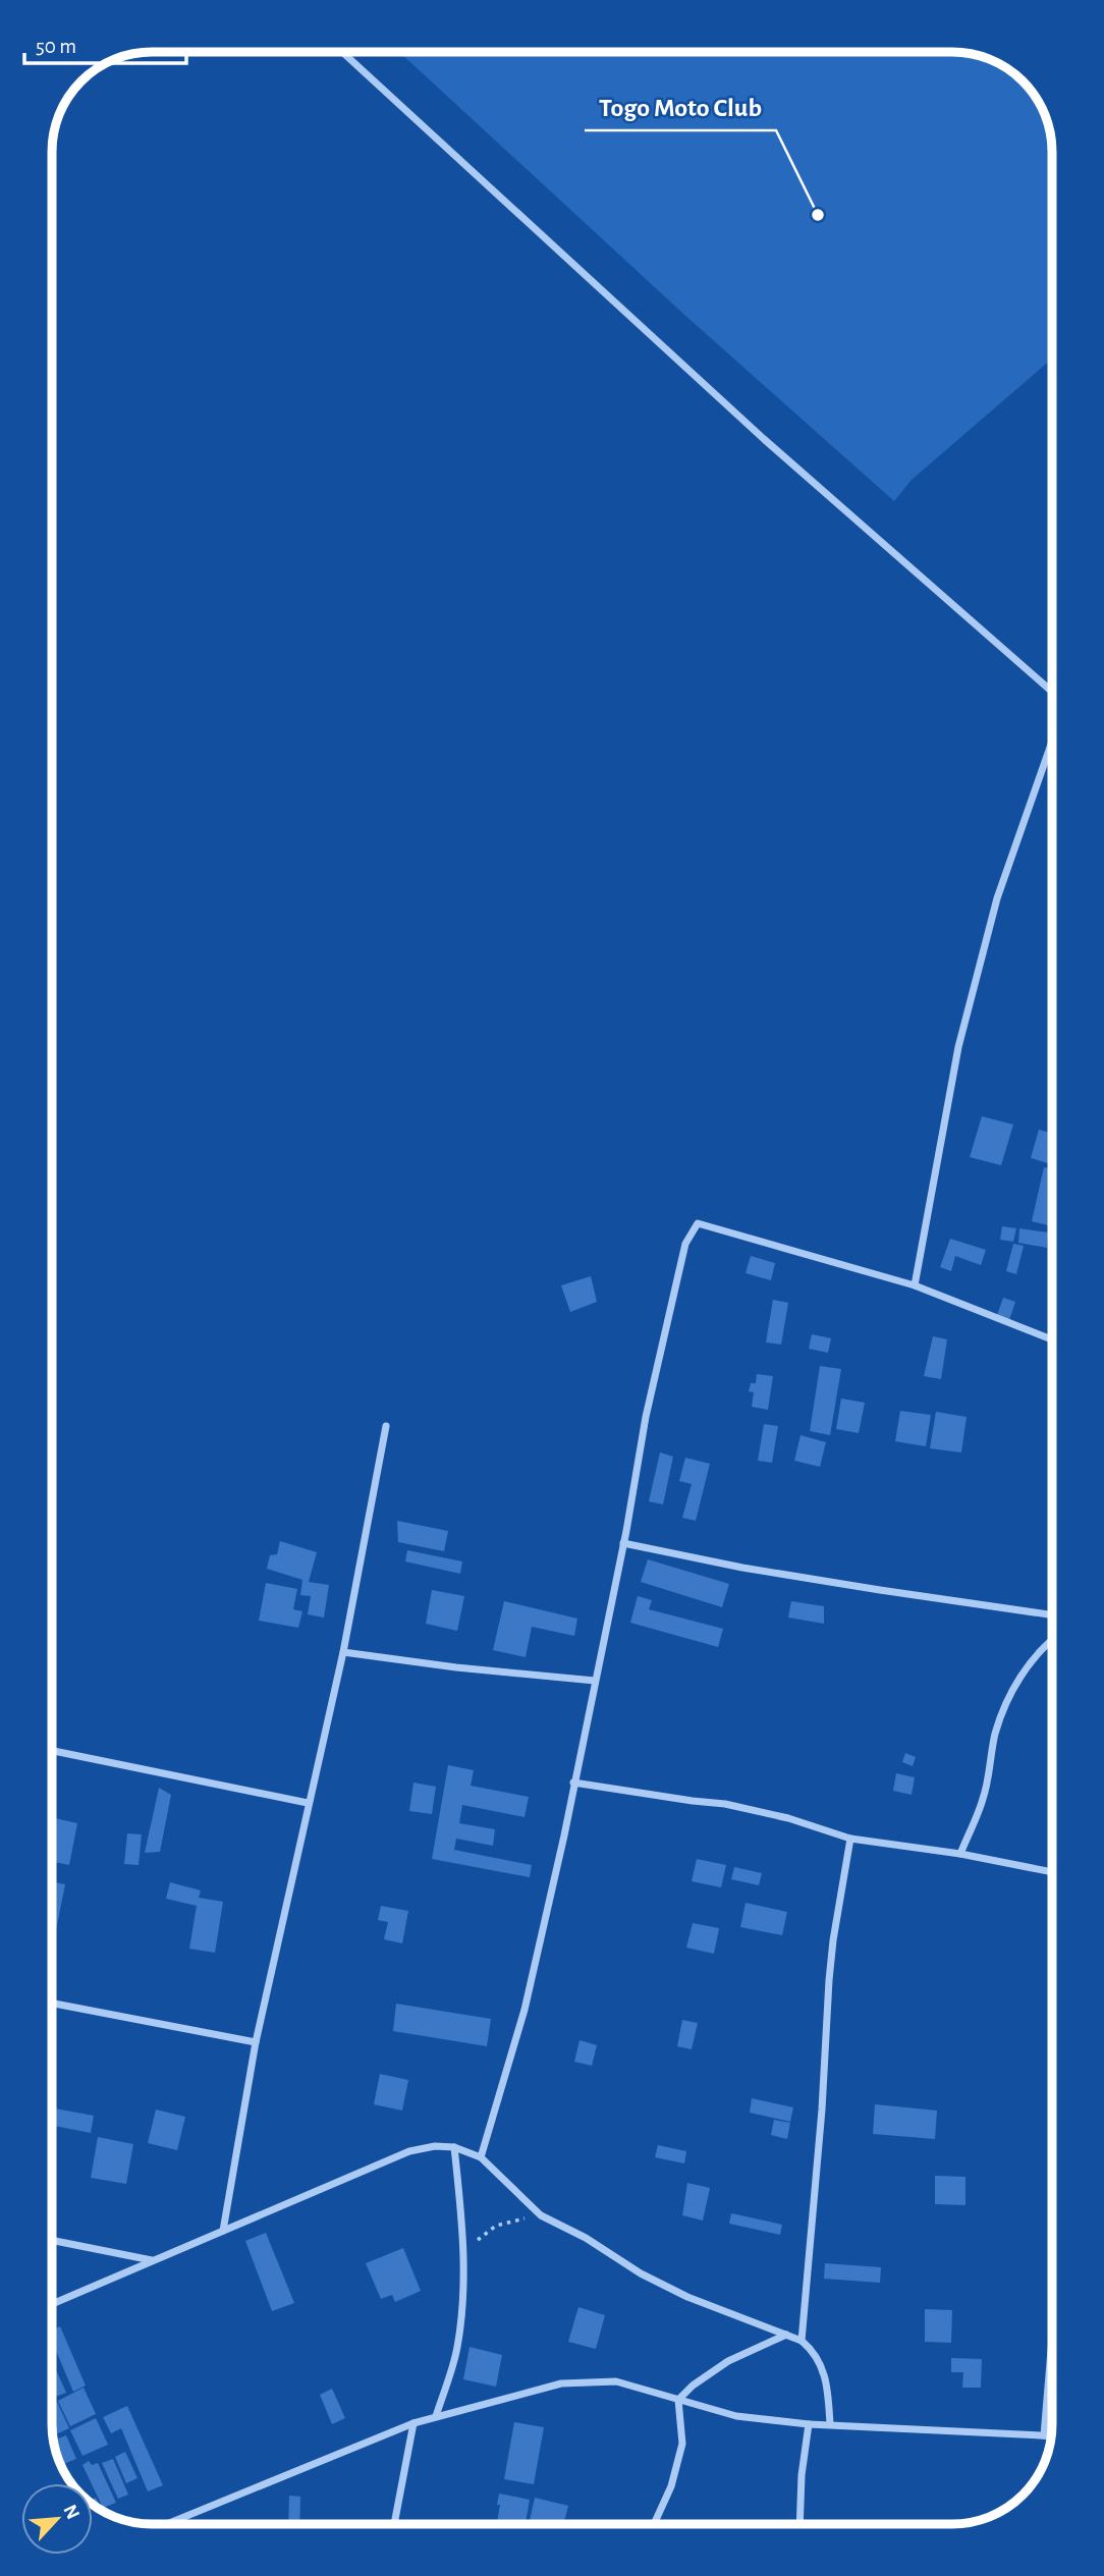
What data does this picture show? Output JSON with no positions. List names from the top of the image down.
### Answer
{
  "places": ["Togo Moto Club"],
  "scale_bar": "50 m",
  "north": "top right"
}
